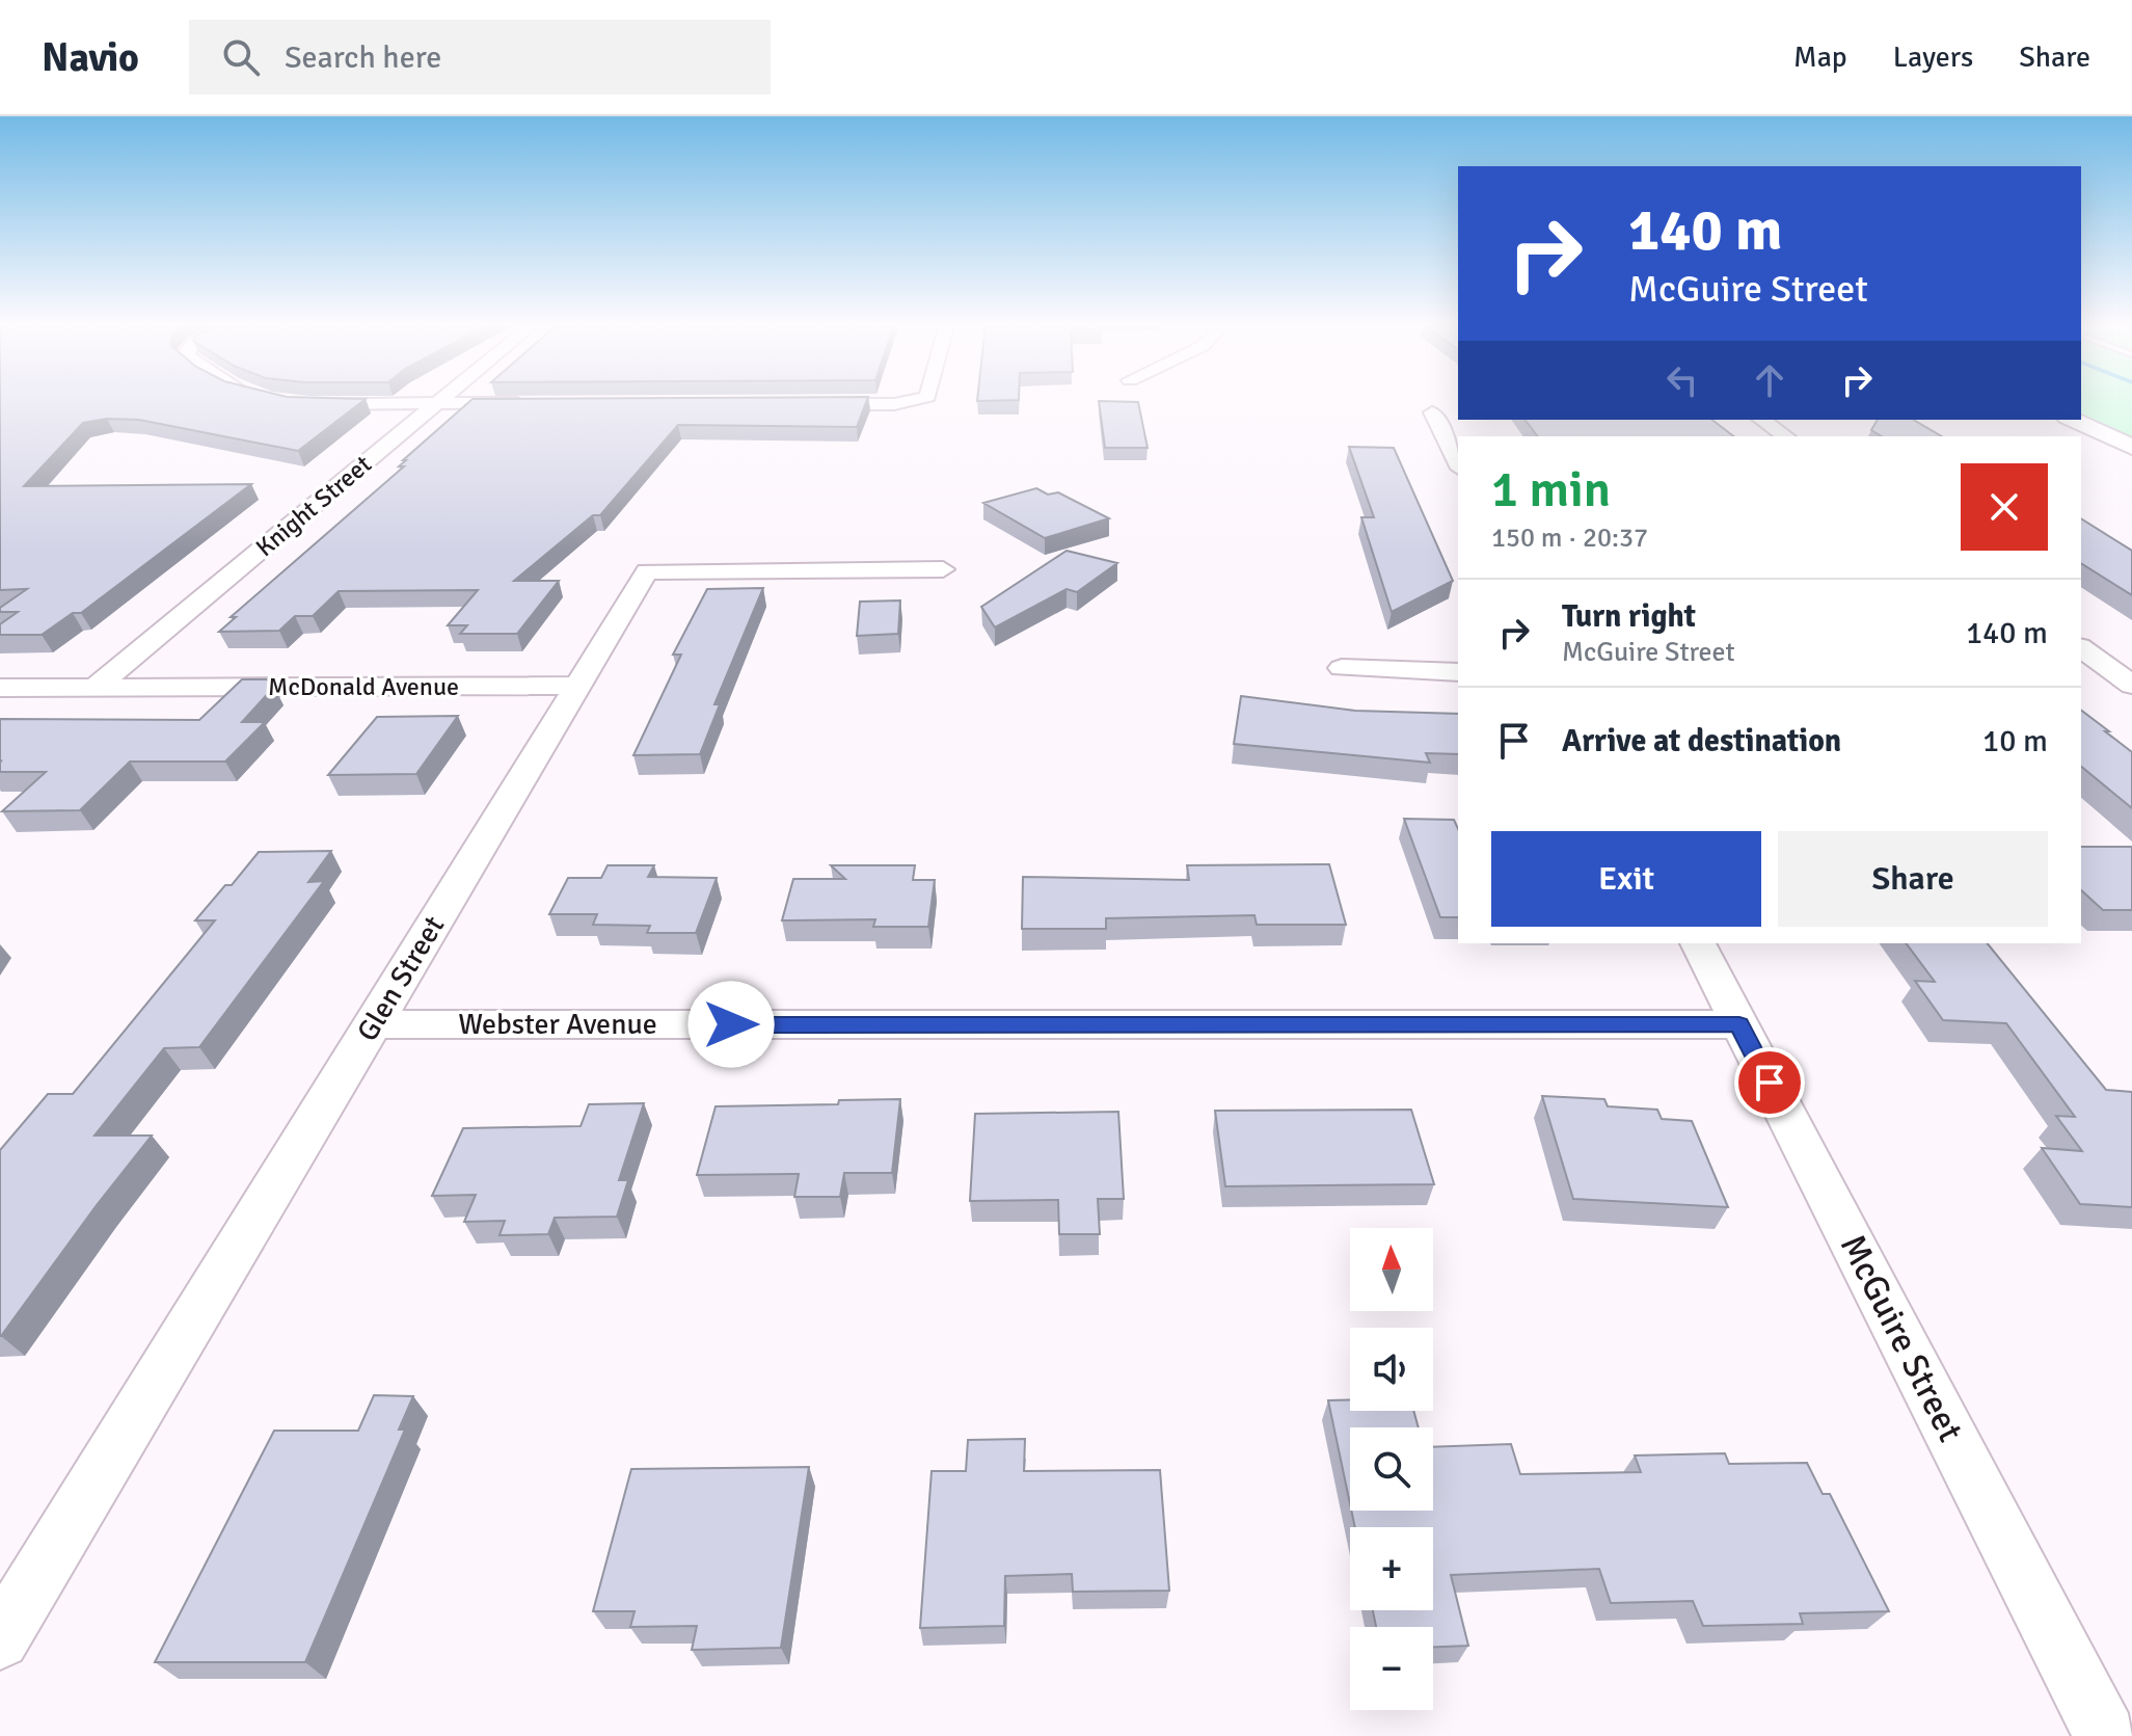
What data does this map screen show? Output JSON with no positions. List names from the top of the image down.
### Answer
{
  "streets": {
    "street": [
      "Knight Street",
      "McDonald Avenue",
      "Glen Street",
      "Webster Avenue",
      "McGuire Street"
    ]
  },
  "crossings": [
    ["Knight Street", "McDonald Avenue"],
    ["McDonald Avenue", "Glen Street"],
    ["Glen Street", "Webster Avenue"],
    ["Webster Avenue", "McGuire Street"]
  ],
  "north": "top",
  "page": {
    "header": "Navio",
    "search": "Search here",
    "nav": ["Map", "Layers", "Share"],
    "turn": ["140 m", "McGuire Street"],
    "heading": ["1 min", "150 m · 20:37"],
    "list": [
      {
        "name": "Turn right",
        "note": "McGuire Street",
        "value": "140 m"
      },
      {
        "name": "Arrive at destination",
        "value": "10 m"
      }
    ],
    "buttons": ["Exit", "Share"],
    "map_buttons": ["+", "−"]
  }
}
